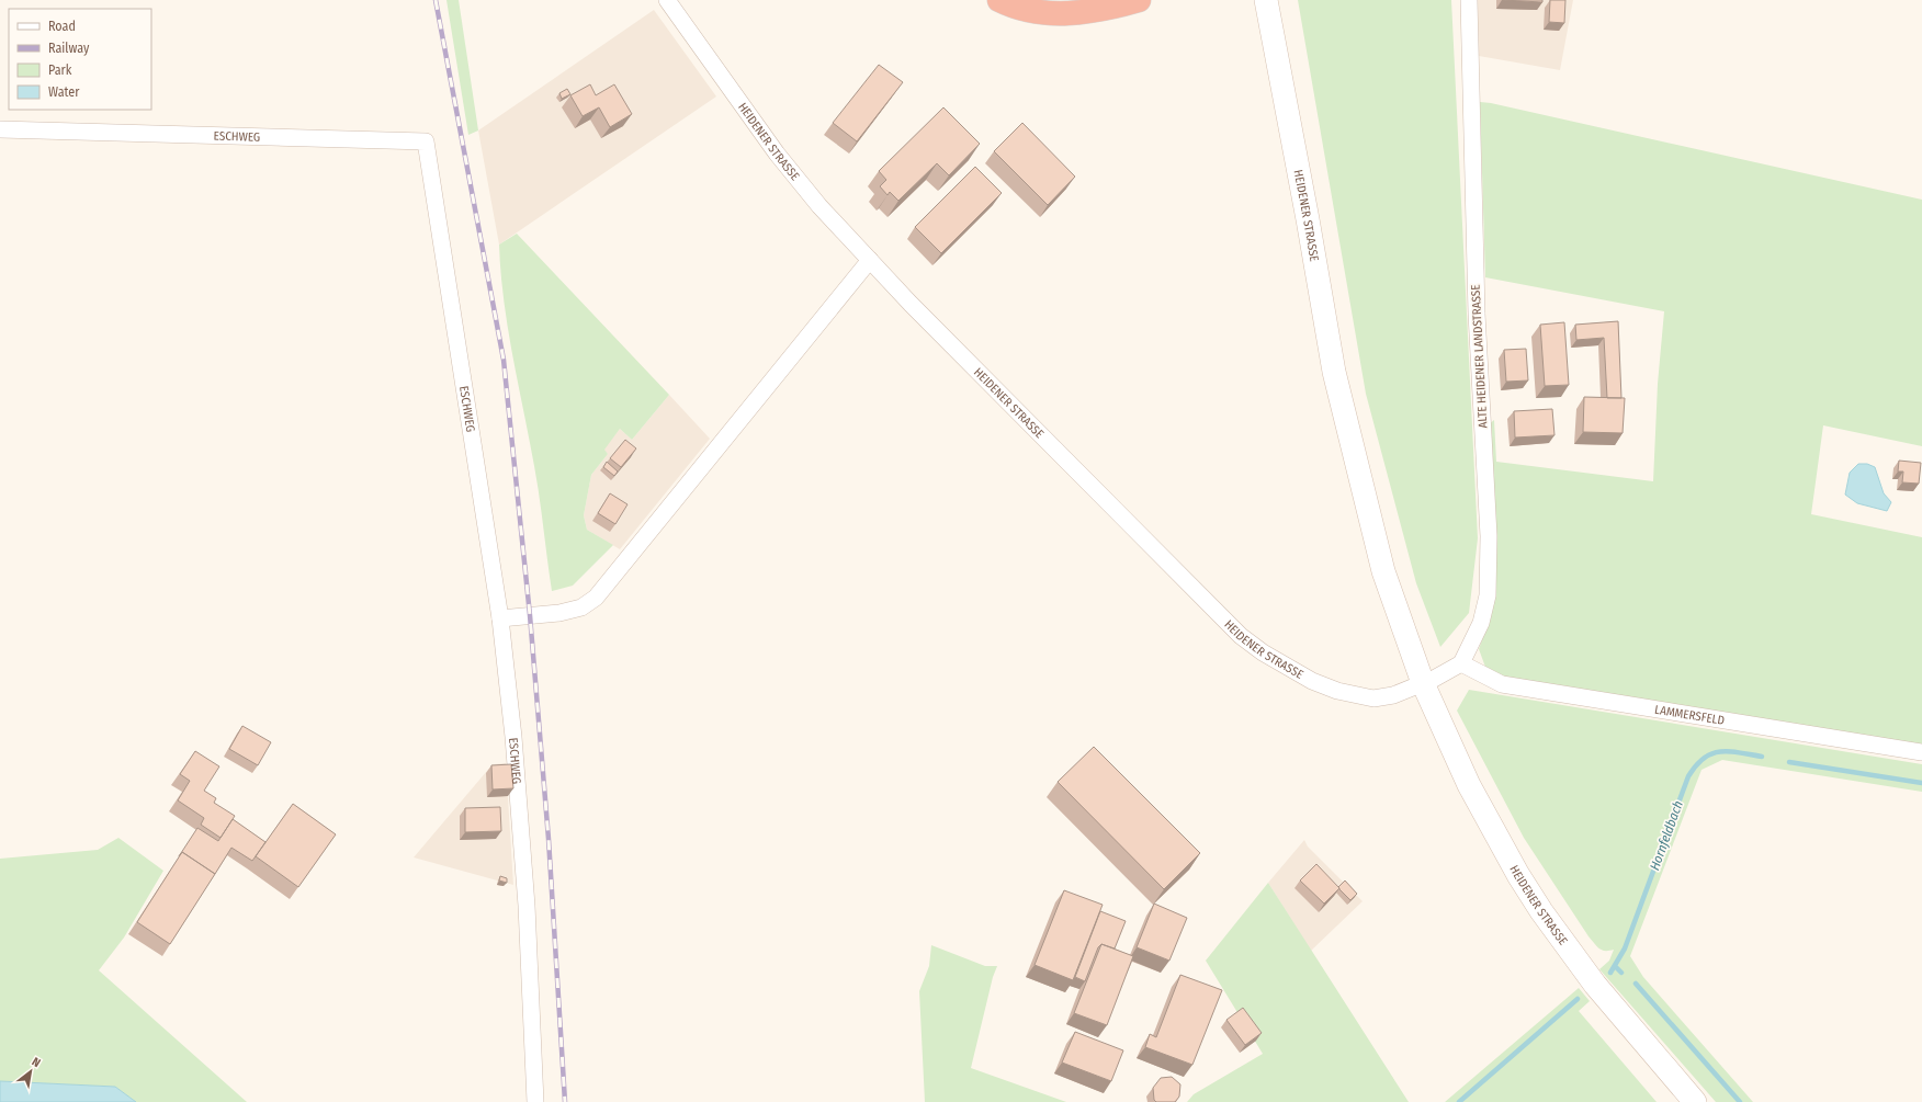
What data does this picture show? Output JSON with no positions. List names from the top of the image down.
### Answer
{
  "streets": {
    "main road": ["HEIDENER STRASSE"],
    "street": ["ESCHWEG", "ALTE HEIDENER LANDSTRASSE", "LAMMERSFELD"]
  },
  "crossings": [
    ["ALTE HEIDENER LANDSTRASSE", "LAMMERSFELD"]
  ],
  "water": ["Hornfeldbach"],
  "legend": [
    "Road",
    "Railway",
    "Park",
    "Water"
  ],
  "north": "top right"
}
